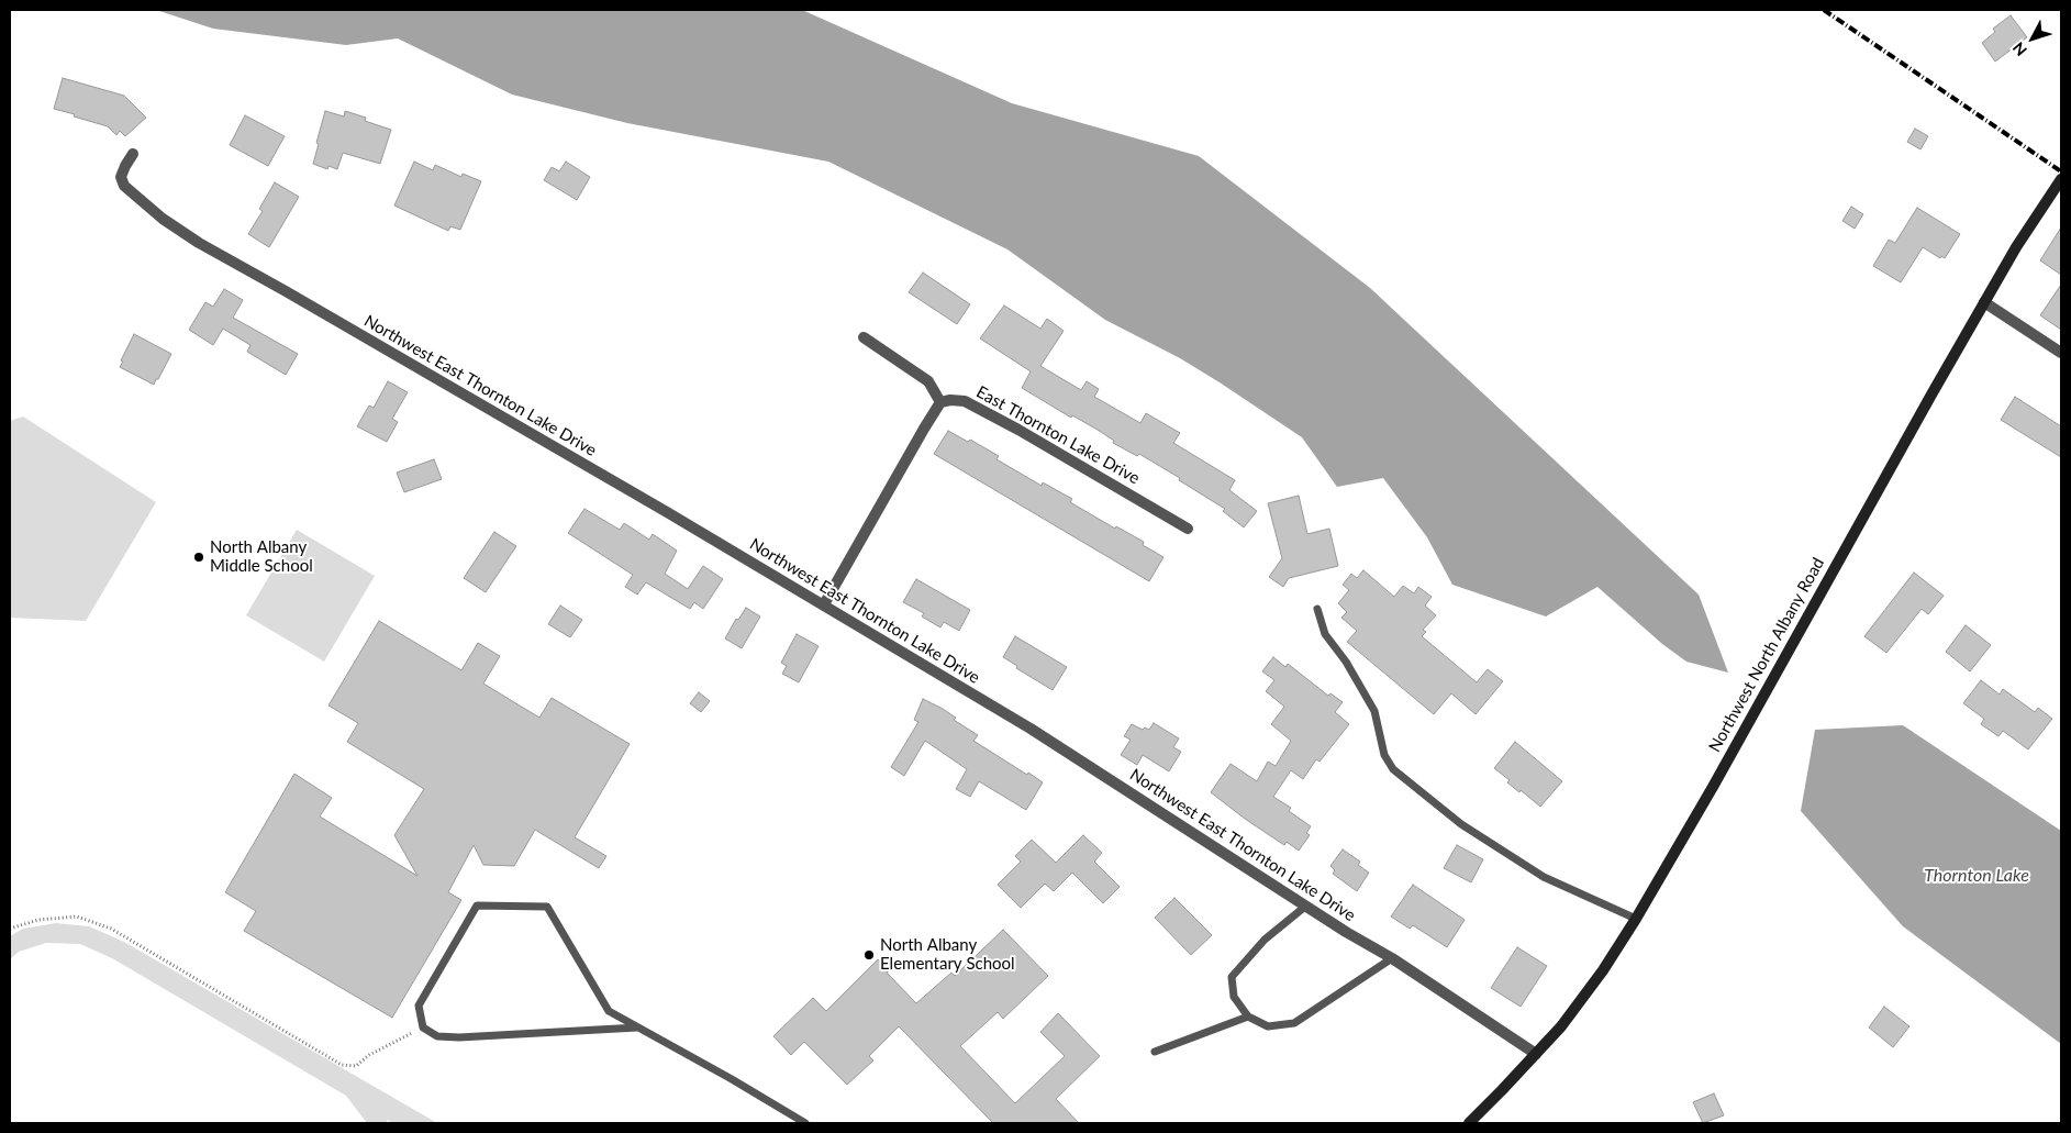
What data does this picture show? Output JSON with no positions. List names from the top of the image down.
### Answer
{
  "streets": {
    "main road": ["Northwest North Albany Road"],
    "street": ["Northwest East Thornton Lake Drive", "East Thornton Lake Drive"]
  },
  "crossings": [
    ["Northwest East Thornton Lake Drive", "Northwest North Albany Road"]
  ],
  "water": ["Thornton Lake"],
  "places": ["North Albany Middle School", "North Albany Elementary School"],
  "north": "bottom left"
}
